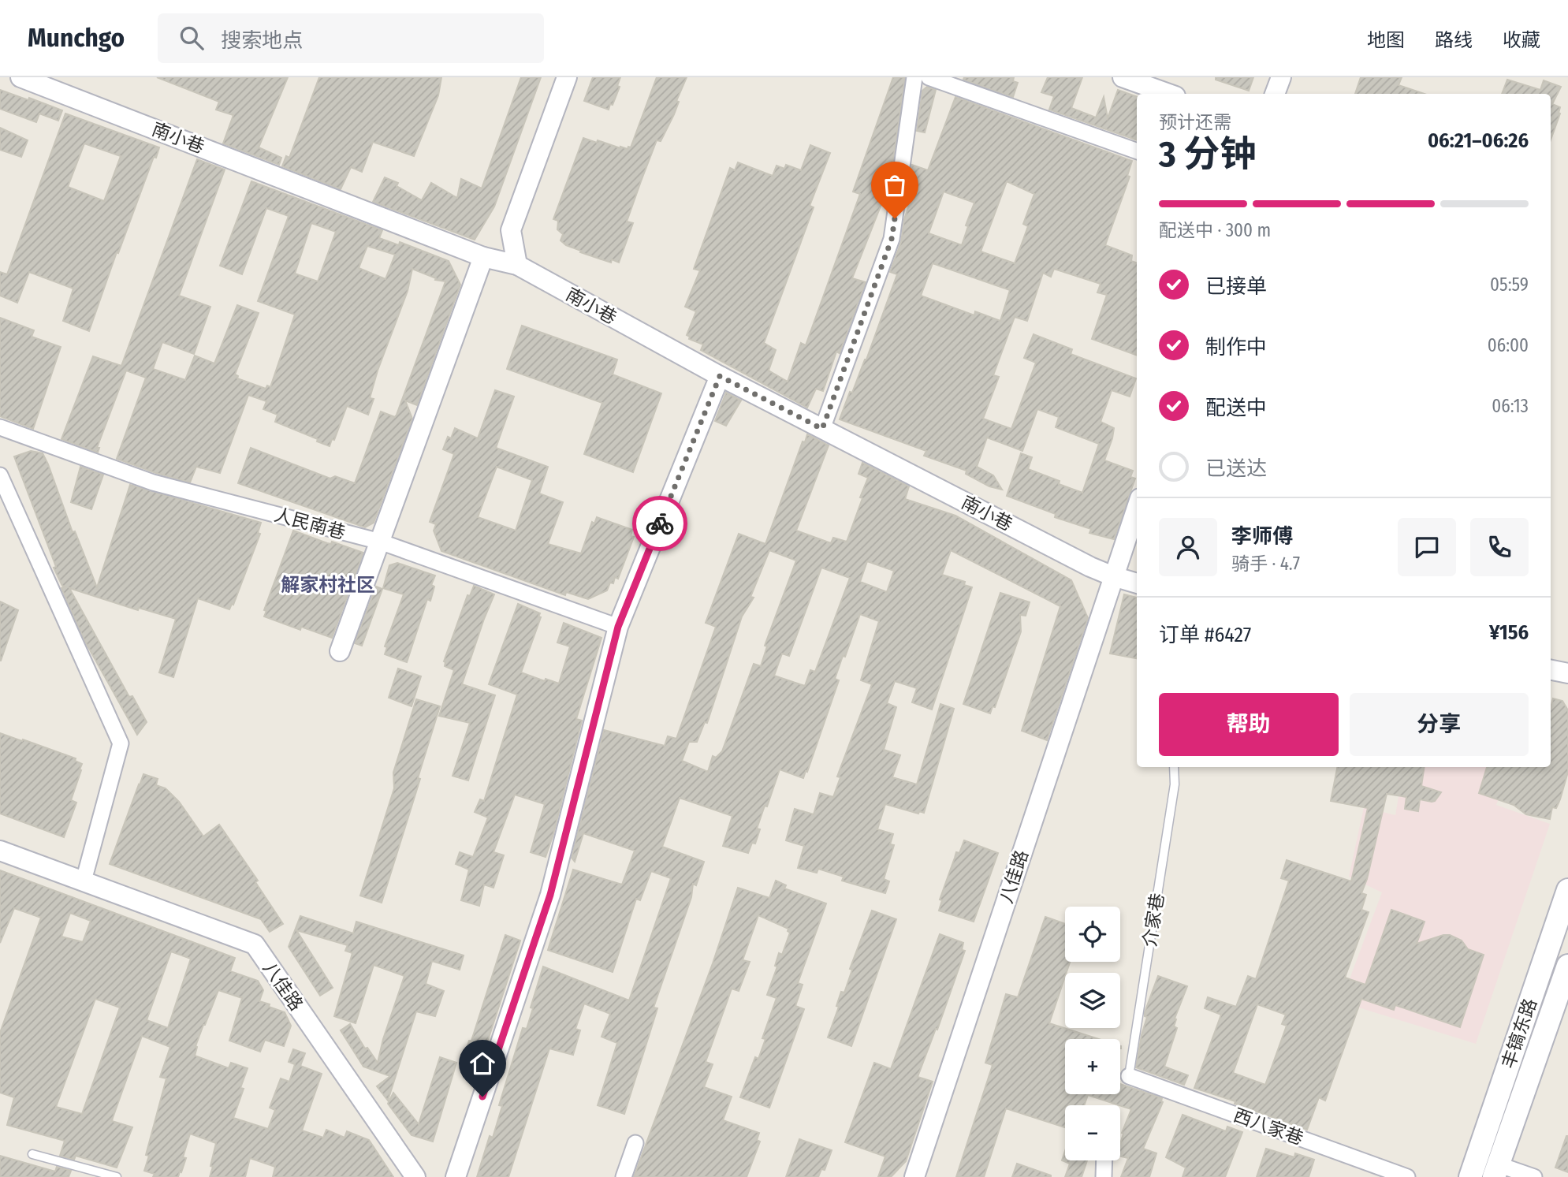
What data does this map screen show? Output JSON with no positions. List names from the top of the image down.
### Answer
{
  "streets": {
    "main road": ["丰镐东路"],
    "street": [
      "南小巷",
      "人民南巷",
      "八佳路",
      "西八家巷"
    ],
    "lane": ["介家巷"]
  },
  "crossings": [
    ["南小巷", "八佳路"],
    ["介家巷", "西八家巷"]
  ],
  "districts": ["解家村社区"],
  "page": {
    "header": "Munchgo",
    "search": "搜索地点",
    "nav": ["地图", "路线", "收藏"],
    "heading": ["3 分钟", "预计还需", "06:21–06:26"],
    "panel": [
      "李师傅",
      "骑手 · 4.7",
      "订单 #6427",
      "¥156"
    ],
    "bar": "配送中 · 300 m",
    "list": [
      ["已接单", "05:59"],
      ["制作中", "06:00"],
      ["配送中", "06:13"],
      "已送达"
    ],
    "buttons": ["帮助", "分享"],
    "map_buttons": ["+", "−"]
  }
}
